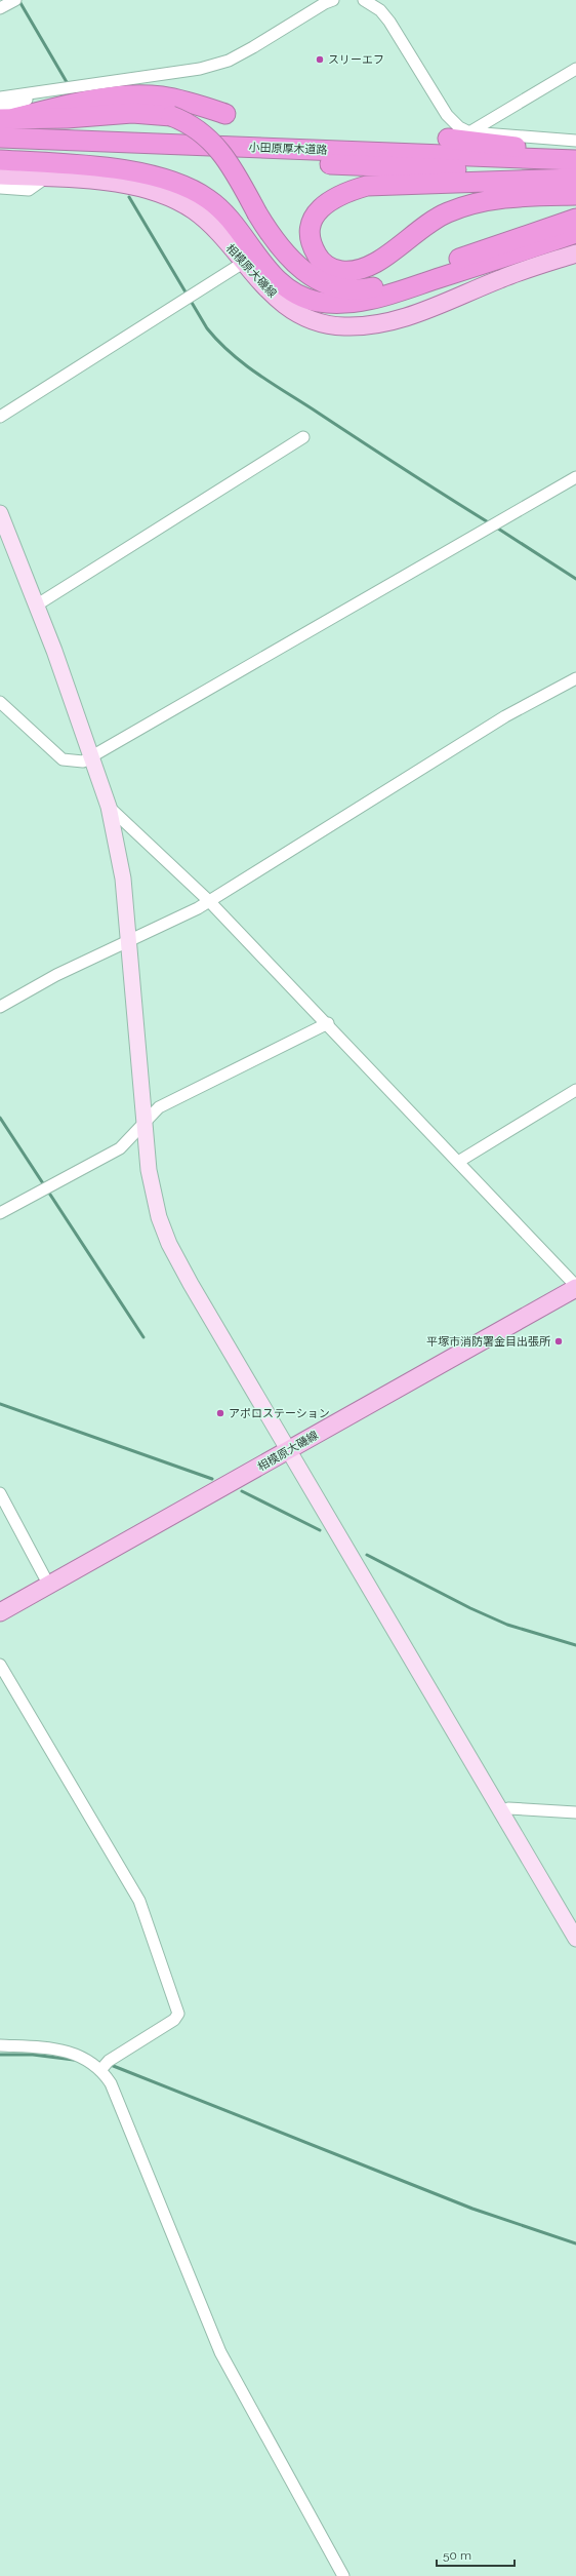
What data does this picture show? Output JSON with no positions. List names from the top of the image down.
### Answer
{
  "streets": {
    "highway": ["小田原厚木道路"],
    "main road": ["相模原大磯線"]
  },
  "places": ["スリーエフ", "平塚市消防署金目出張所", "アポロステーション"],
  "scale_bar": "50 m"
}
